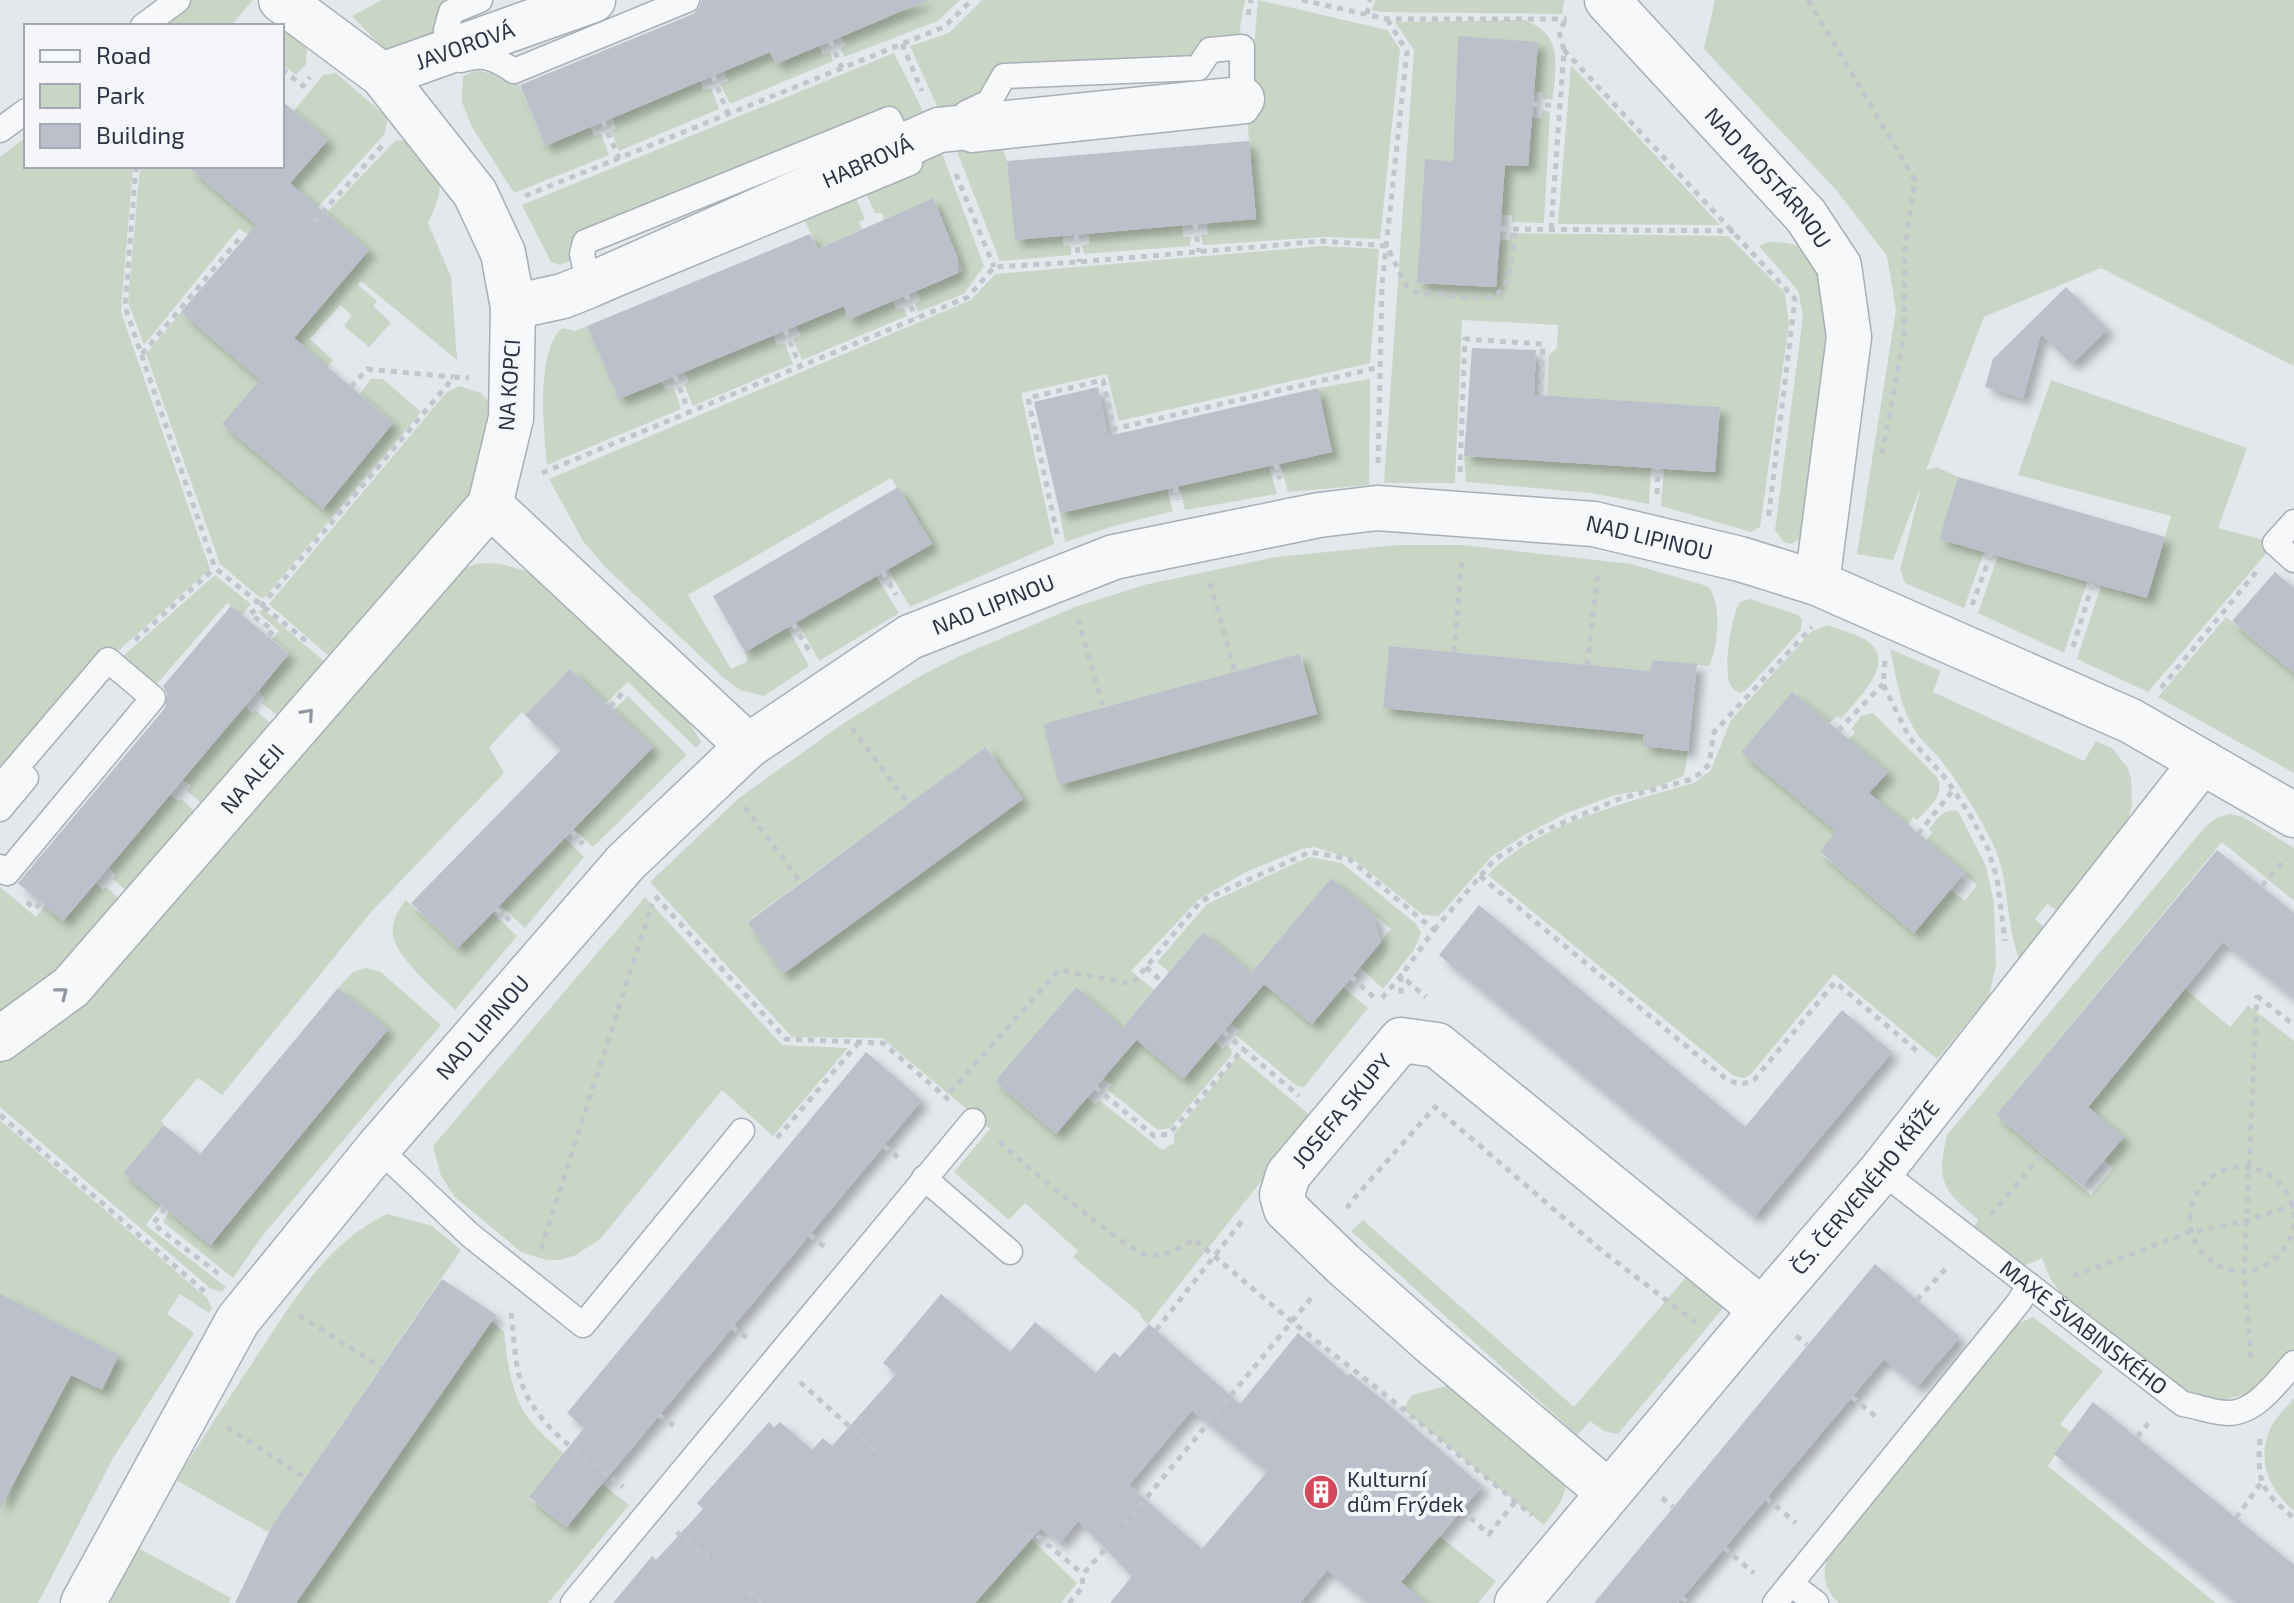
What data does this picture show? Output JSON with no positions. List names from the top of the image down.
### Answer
{
  "streets": {
    "street": [
      "JAVOROVÁ",
      "HABROVÁ",
      "NAD MOSTÁRNOU",
      "NA KOPCI",
      "NAD LIPINOU",
      "NA ALEJI",
      "JOSEFA SKUPY",
      "ČS. ČERVENÉHO KŘÍŽE"
    ],
    "lane": ["MAXE ŠVABINSKÉHO"]
  },
  "crossings": [
    ["JAVOROVÁ", "NA KOPCI"],
    ["HABROVÁ", "NA KOPCI"],
    ["NAD MOSTÁRNOU", "NAD LIPINOU"],
    ["NA KOPCI", "NA ALEJI"],
    ["NAD LIPINOU", "ČS. ČERVENÉHO KŘÍŽE"],
    ["JOSEFA SKUPY", "ČS. ČERVENÉHO KŘÍŽE"],
    ["ČS. ČERVENÉHO KŘÍŽE", "MAXE ŠVABINSKÉHO"]
  ],
  "one_way": ["NA ALEJI"],
  "places": {
    "building": ["Kulturní dům Frýdek"]
  },
  "legend": ["Road", "Park", "Building"]
}
